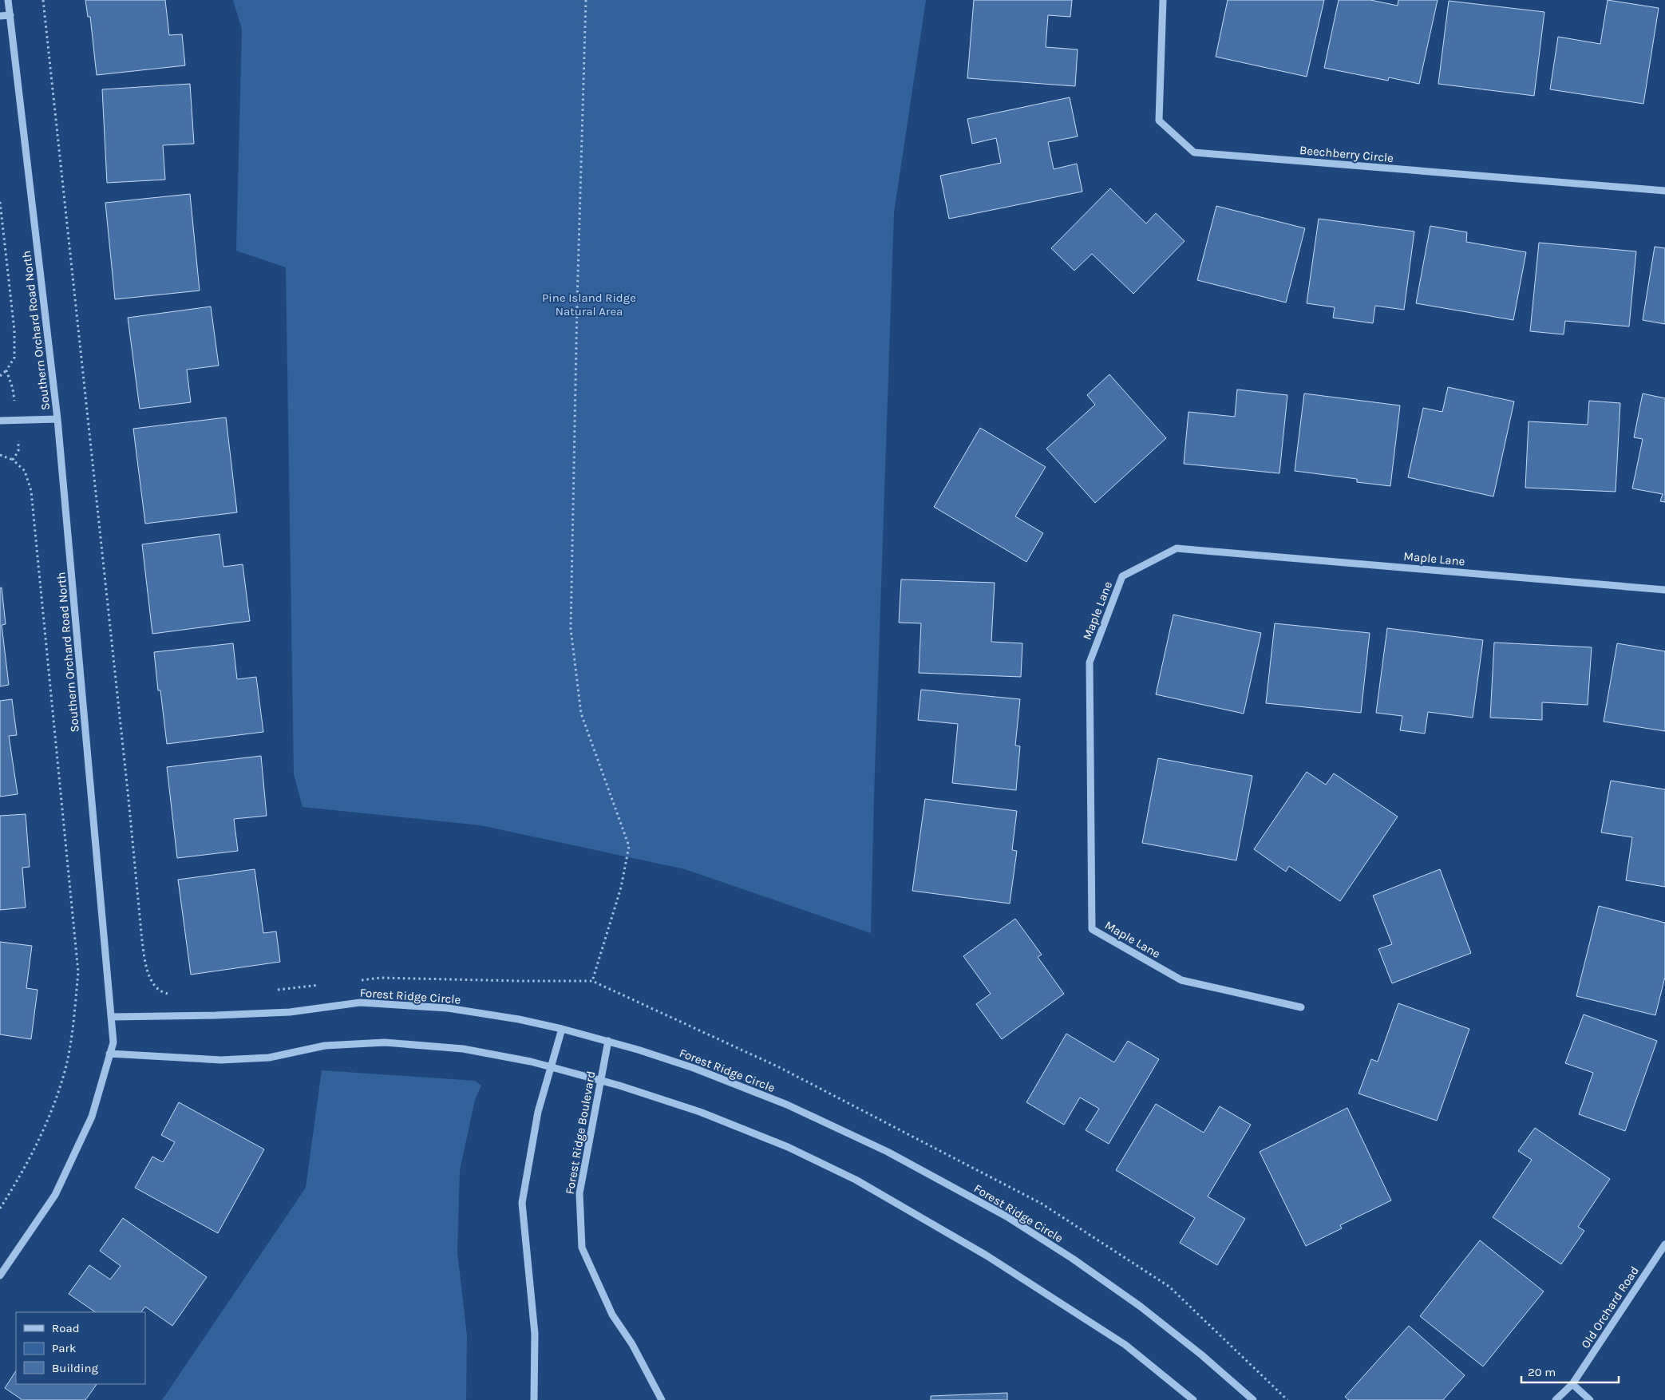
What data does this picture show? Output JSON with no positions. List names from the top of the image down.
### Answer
{
  "streets": {
    "street": [
      "Beechberry Circle",
      "Southern Orchard Road North",
      "Maple Lane",
      "Forest Ridge Circle",
      "Forest Ridge Boulevard",
      "Old Orchard Road"
    ]
  },
  "crossings": [
    ["Southern Orchard Road North", "Forest Ridge Circle"],
    ["Forest Ridge Circle", "Forest Ridge Boulevard"]
  ],
  "parks": ["Pine Island Ridge Natural Area"],
  "legend": ["Road", "Park", "Building"],
  "scale_bar": "20 m"
}
